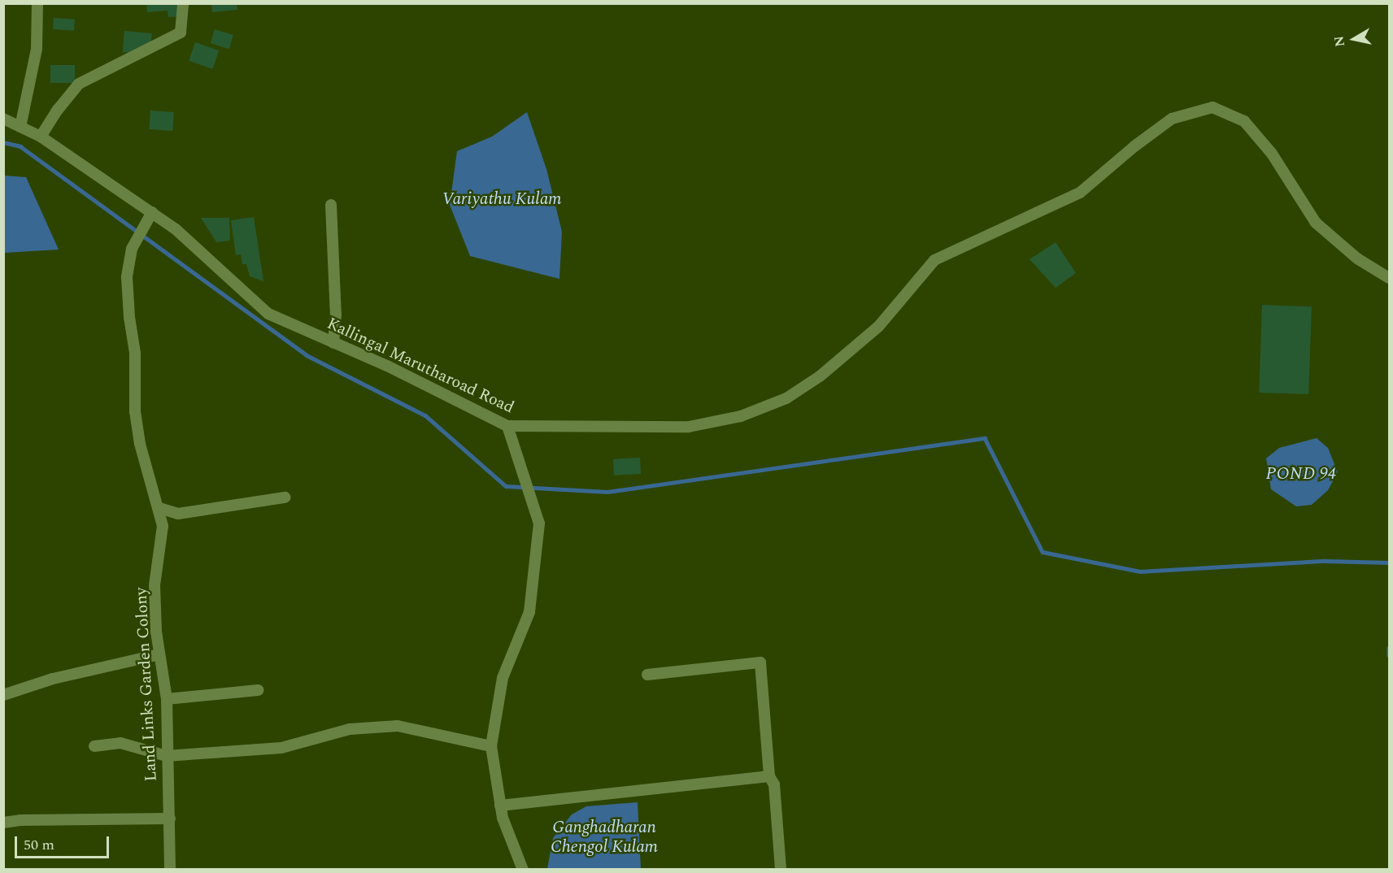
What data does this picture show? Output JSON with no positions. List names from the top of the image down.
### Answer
{
  "streets": {
    "street": ["Kallingal Marutharoad Road", "Land Links Garden Colony"]
  },
  "crossings": [
    ["Kallingal Marutharoad Road", "Land Links Garden Colony"]
  ],
  "water": ["Variyathu Kulam", "POND 94", "Ganghadharan Chengol Kulam"],
  "scale_bar": "50 m",
  "north": "left"
}
